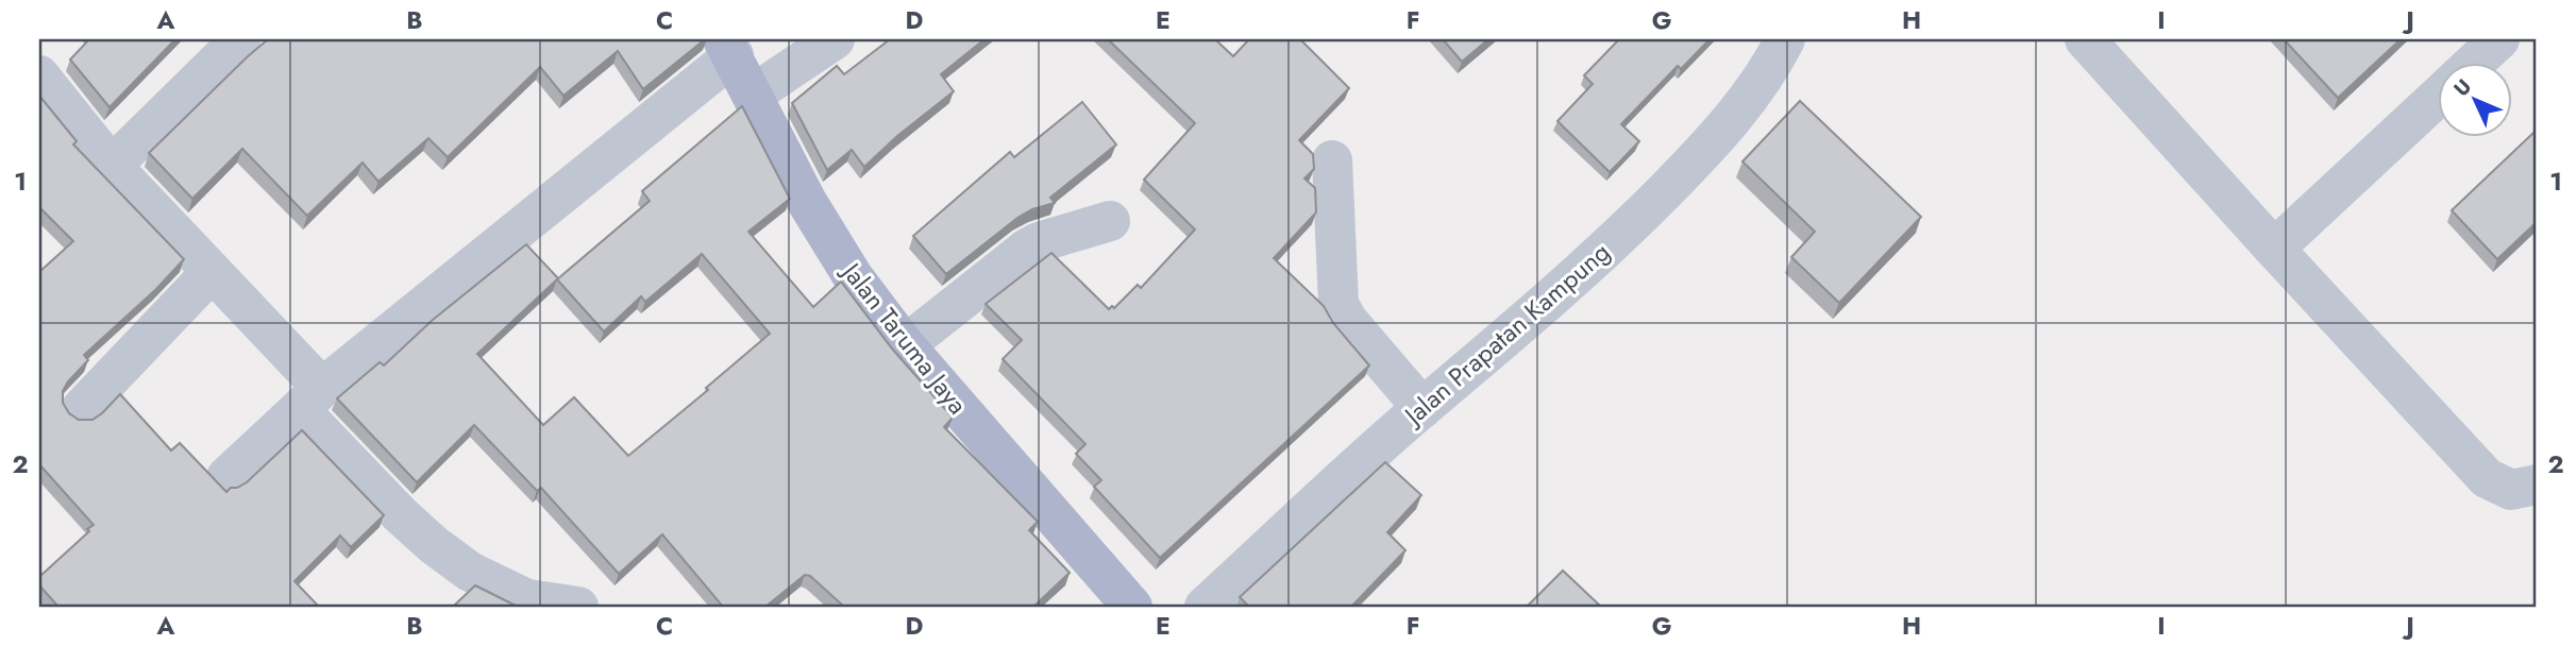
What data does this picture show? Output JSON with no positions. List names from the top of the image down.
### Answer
{
  "streets": {
    "main road": ["Jalan Taruma Jaya"],
    "street": ["Jalan Prapatan Kampung"]
  },
  "north": "top left",
  "grid": {
    "columns": [
      "A",
      "B",
      "C",
      "D",
      "E",
      "F",
      "G",
      "H",
      "I",
      "J"
    ],
    "rows": ["1", "2"]
  }
}
